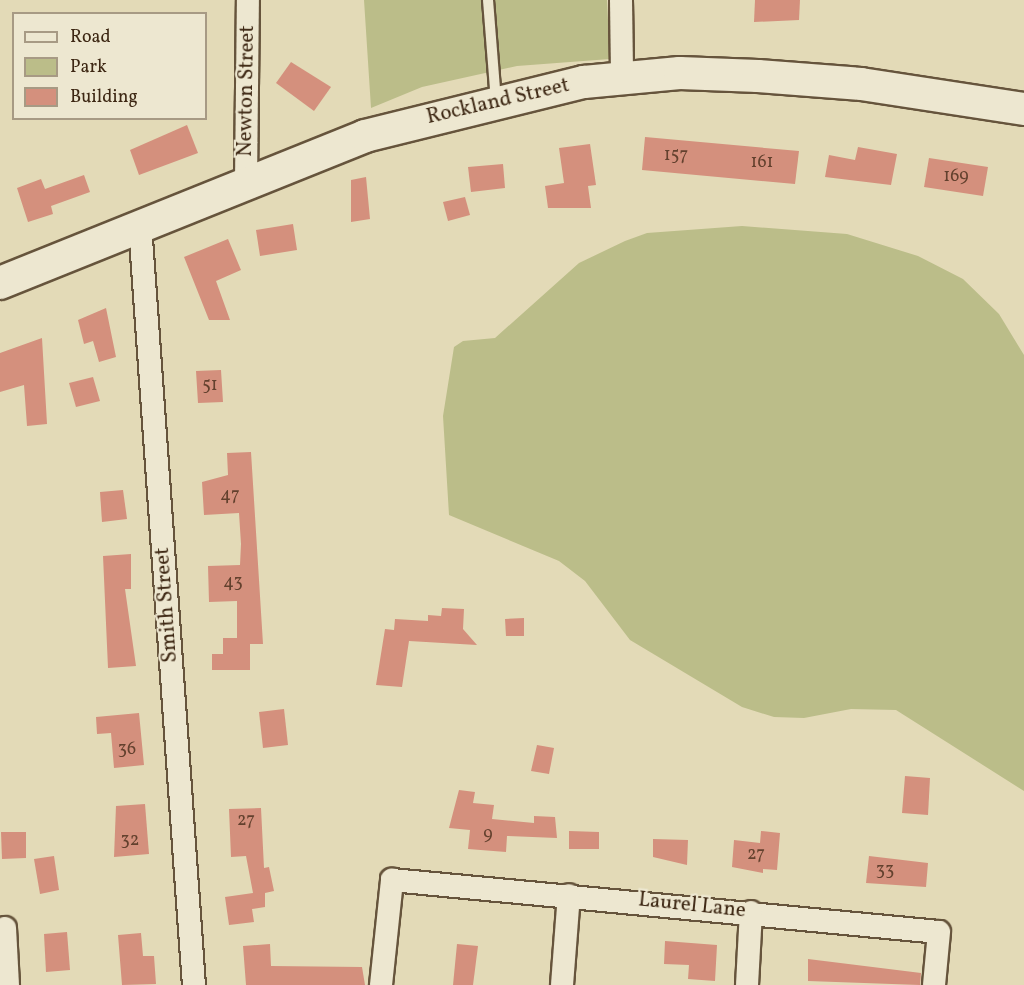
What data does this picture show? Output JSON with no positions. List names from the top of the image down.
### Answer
{
  "streets": {
    "street": [
      "Newton Street",
      "Rockland Street",
      "Smith Street",
      "Laurel Lane"
    ]
  },
  "crossings": [
    ["Newton Street", "Rockland Street"],
    ["Rockland Street", "Smith Street"]
  ],
  "house_numbers": [
    "157",
    "161",
    "169",
    "51",
    "47",
    "43",
    "36",
    "27",
    "9",
    "32",
    "27",
    "33"
  ],
  "legend": ["Road", "Park", "Building"]
}
